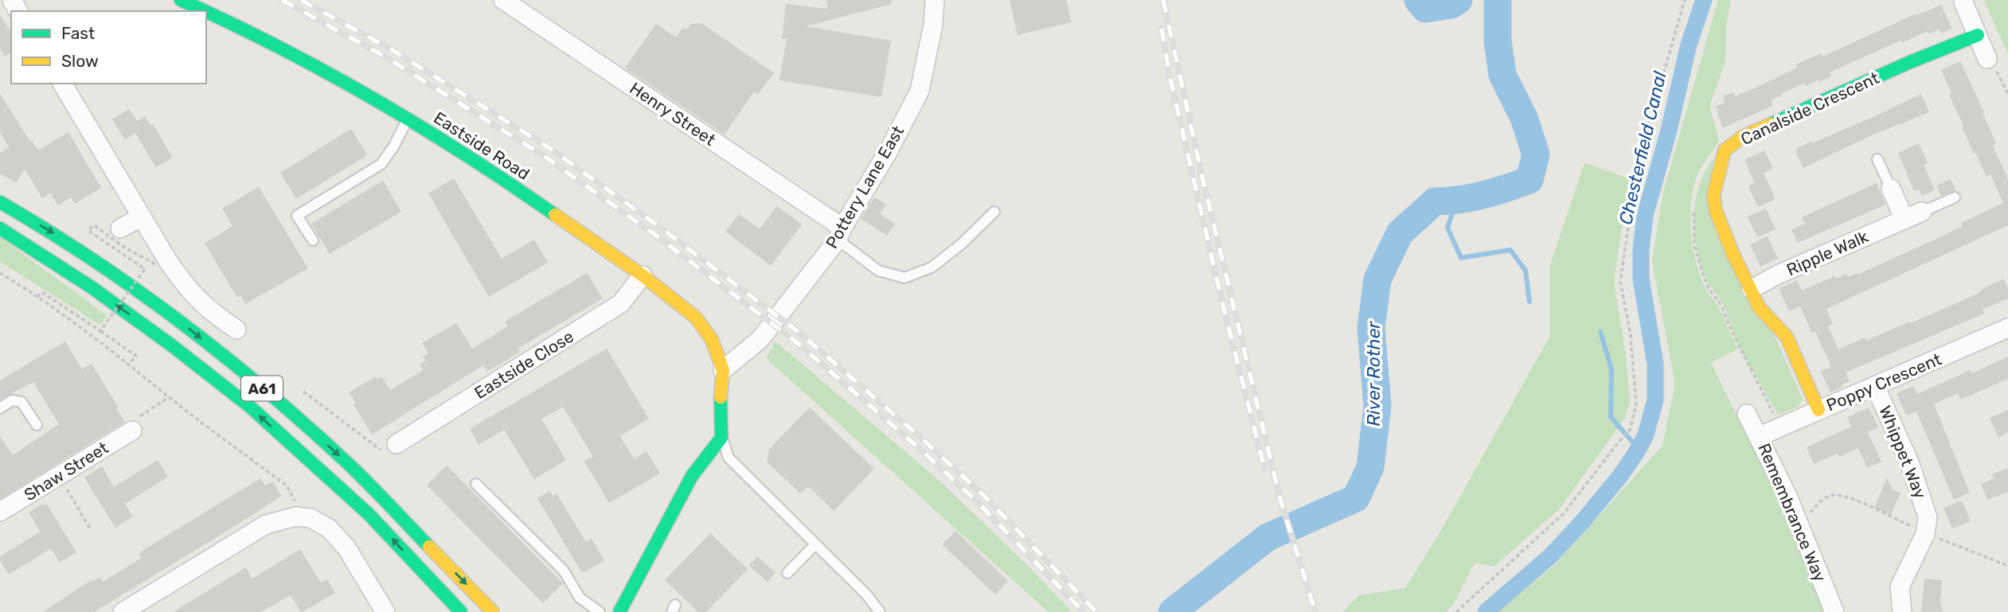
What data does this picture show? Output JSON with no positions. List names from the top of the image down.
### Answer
{
  "streets": {
    "main road": ["Canalside Crescent", "Eastside Road", "A61"],
    "street": [
      "Henry Street",
      "Pottery Lane East",
      "Ripple Walk",
      "Eastside Close",
      "Poppy Crescent",
      "Whippet Way",
      "Shaw Street",
      "Remembrance Way"
    ]
  },
  "crossings": [
    ["Canalside Crescent", "Ripple Walk"],
    ["Canalside Crescent", "Poppy Crescent"],
    ["Henry Street", "Pottery Lane East"],
    ["Eastside Road", "Pottery Lane East"],
    ["Eastside Road", "Eastside Close"],
    ["Poppy Crescent", "Whippet Way"],
    ["Poppy Crescent", "Remembrance Way"]
  ],
  "water": ["Chesterfield Canal", "River Rother"],
  "legend": ["Fast", "Slow"]
}
